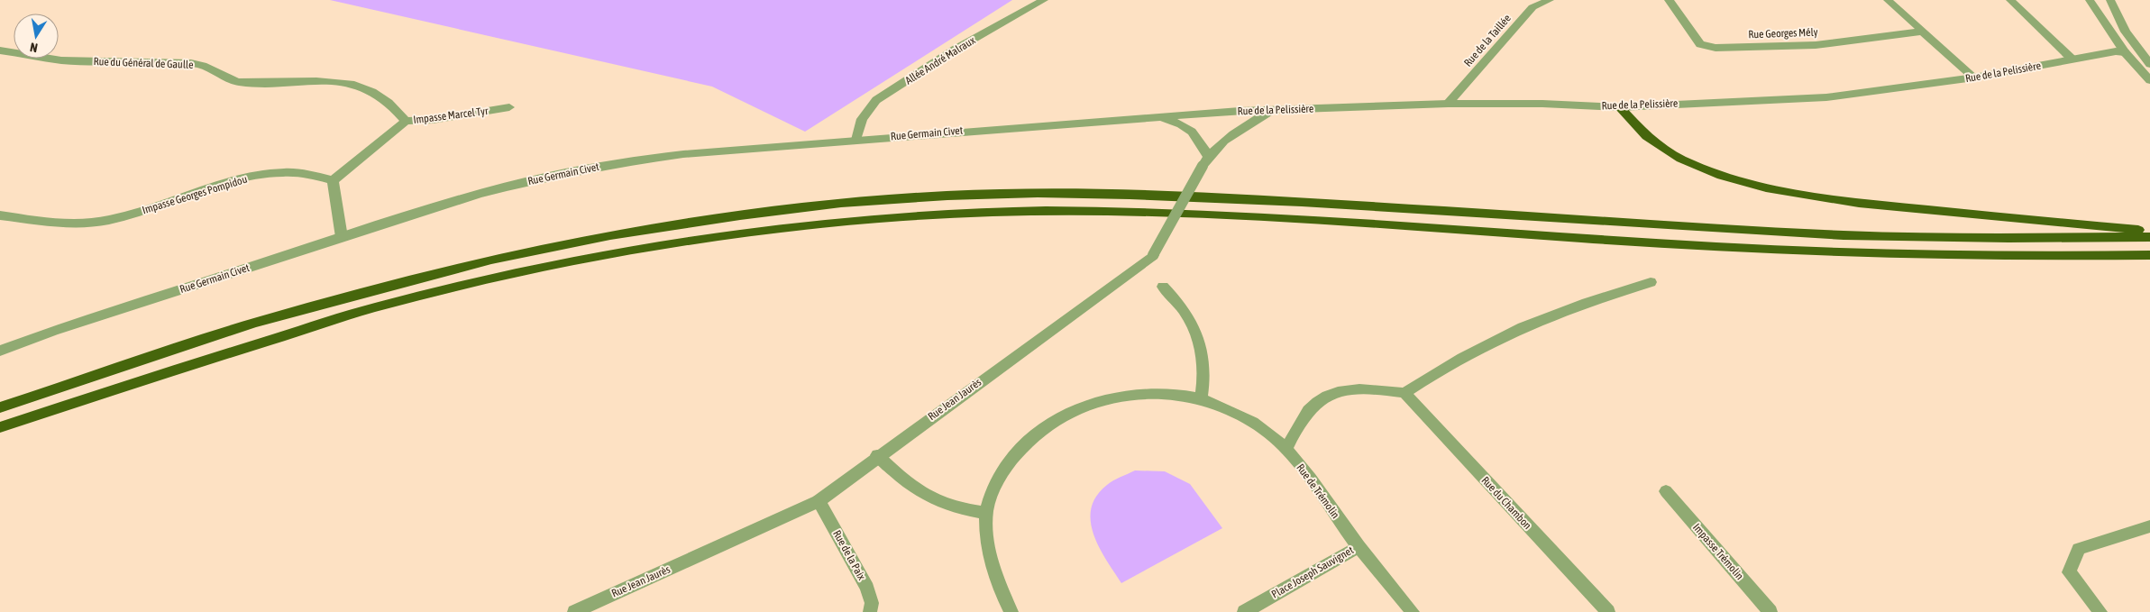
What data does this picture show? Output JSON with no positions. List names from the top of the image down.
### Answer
{
  "streets": {
    "street": [
      "Rue Georges Mély",
      "Rue de la Taillée",
      "Allée André Malraux",
      "Rue du Général de Gaulle",
      "Rue de la Pelissière",
      "Impasse Marcel Tyr",
      "Rue Germain Civet",
      "Impasse Georges Pompidou",
      "Rue Jean Jaurès",
      "Rue de Trémolin",
      "Rue du Chambon",
      "Impasse Trémolin",
      "Rue de la Paix",
      "Place Joseph Sauvignet"
    ]
  },
  "crossings": [
    ["Rue de la Taillée", "Rue de la Pelissière"],
    ["Allée André Malraux", "Rue Germain Civet"],
    ["Rue du Général de Gaulle", "Impasse Marcel Tyr"],
    ["Rue de la Pelissière", "Rue Germain Civet"],
    ["Rue de la Pelissière", "Rue Jean Jaurès"],
    ["Impasse Marcel Tyr", "Impasse Georges Pompidou"],
    ["Rue Jean Jaurès", "Rue de la Paix"],
    ["Rue de Trémolin", "Place Joseph Sauvignet"]
  ],
  "north": "bottom"
}
